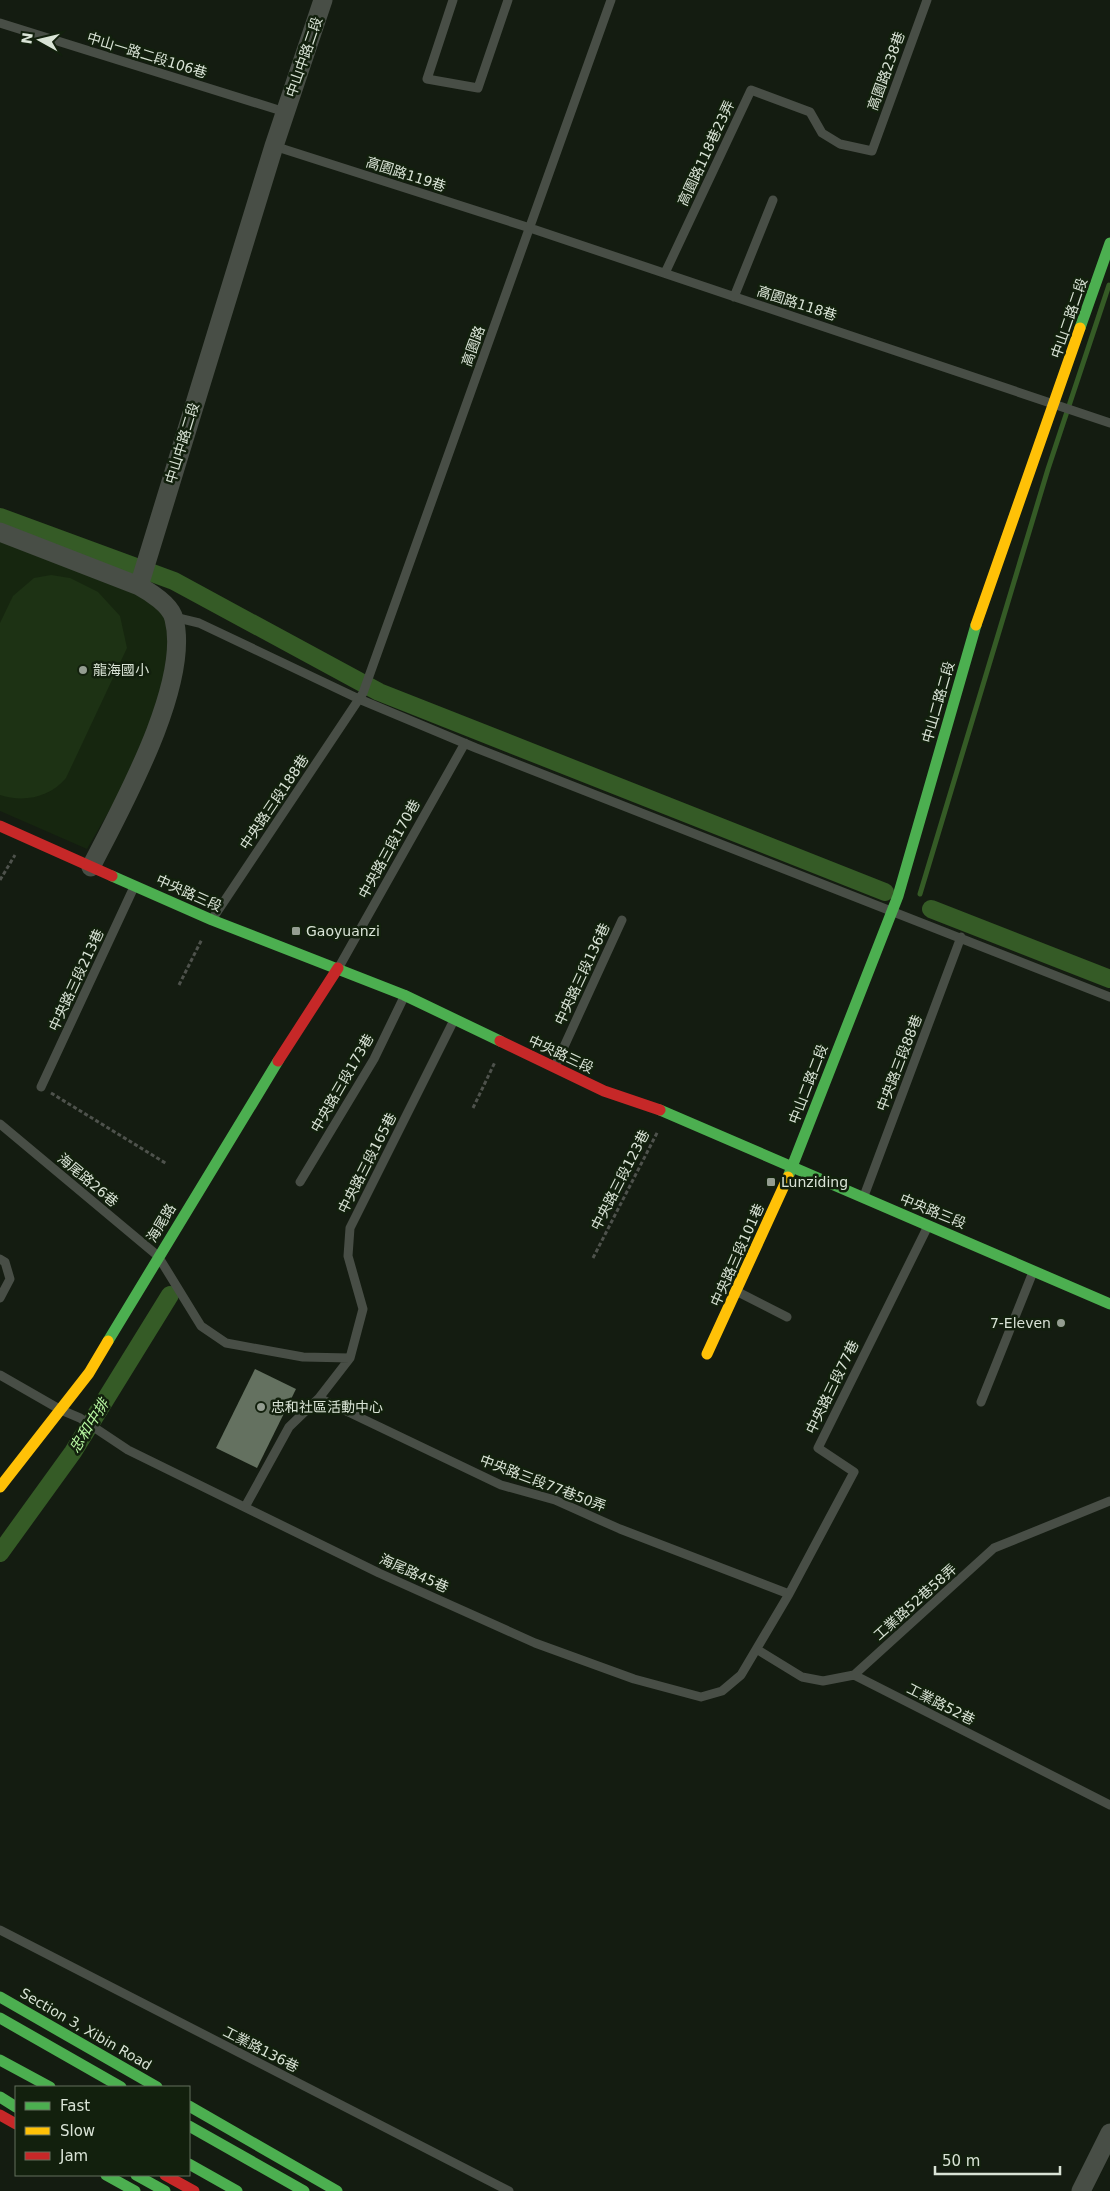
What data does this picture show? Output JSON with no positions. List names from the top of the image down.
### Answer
{
  "streets": {
    "main road": [
      "中山二路二段",
      "中央路三段",
      "海尾路",
      "中央路三段101巷",
      "Section 3, Xibin Road"
    ],
    "street": ["中山中路二段"],
    "lane": [
      "中山一路二段106巷",
      "高園路238巷",
      "高園路118巷23弄",
      "高園路119巷",
      "高園路118巷",
      "高園路",
      "中央路三段188巷",
      "中央路三段170巷",
      "中央路三段136巷",
      "中央路三段213巷",
      "中央路三段88巷",
      "中央路三段173巷",
      "中央路三段165巷",
      "海尾路26巷",
      "中央路三段77巷",
      "中央路三段77巷50弄",
      "海尾路45巷",
      "工業路52巷58弄",
      "工業路52巷",
      "工業路136巷"
    ],
    "path": ["中央路三段123巷"]
  },
  "crossings": [
    ["中山一路二段106巷", "中山中路二段"],
    ["中山中路二段", "高園路119巷"],
    ["高園路238巷", "高園路118巷23弄"],
    ["高園路118巷23弄", "高園路118巷"],
    ["高園路119巷", "高園路118巷"],
    ["高園路119巷", "高園路"],
    ["高園路118巷", "中山二路二段"],
    ["高園路118巷", "高園路"],
    ["中山二路二段", "中央路三段"],
    ["中山二路二段", "中央路三段101巷"],
    ["高園路", "中央路三段188巷"],
    ["中央路三段188巷", "中央路三段"],
    ["中央路三段170巷", "中央路三段"],
    ["中央路三段170巷", "海尾路"],
    ["中央路三段", "中央路三段136巷"],
    ["中央路三段", "中央路三段213巷"],
    ["中央路三段", "中央路三段88巷"],
    ["中央路三段", "中央路三段173巷"],
    ["中央路三段", "中央路三段165巷"],
    ["中央路三段", "中央路三段123巷"],
    ["中央路三段", "海尾路"],
    ["中央路三段", "中央路三段101巷"],
    ["中央路三段", "中央路三段77巷"],
    ["中央路三段165巷", "海尾路26巷"],
    ["海尾路26巷", "海尾路"],
    ["海尾路", "海尾路45巷"],
    ["中央路三段77巷", "中央路三段77巷50弄"],
    ["中央路三段77巷", "海尾路45巷"],
    ["工業路52巷58弄", "工業路52巷"]
  ],
  "water": ["忠和中排"],
  "places": {
    "other": ["龍海國小", "7-Eleven", "忠和社區活動中心"],
    "transit": ["Gaoyuanzi", "Lunziding"]
  },
  "legend": ["Fast", "Slow", "Jam"],
  "scale_bar": "50 m",
  "north": "left"
}
